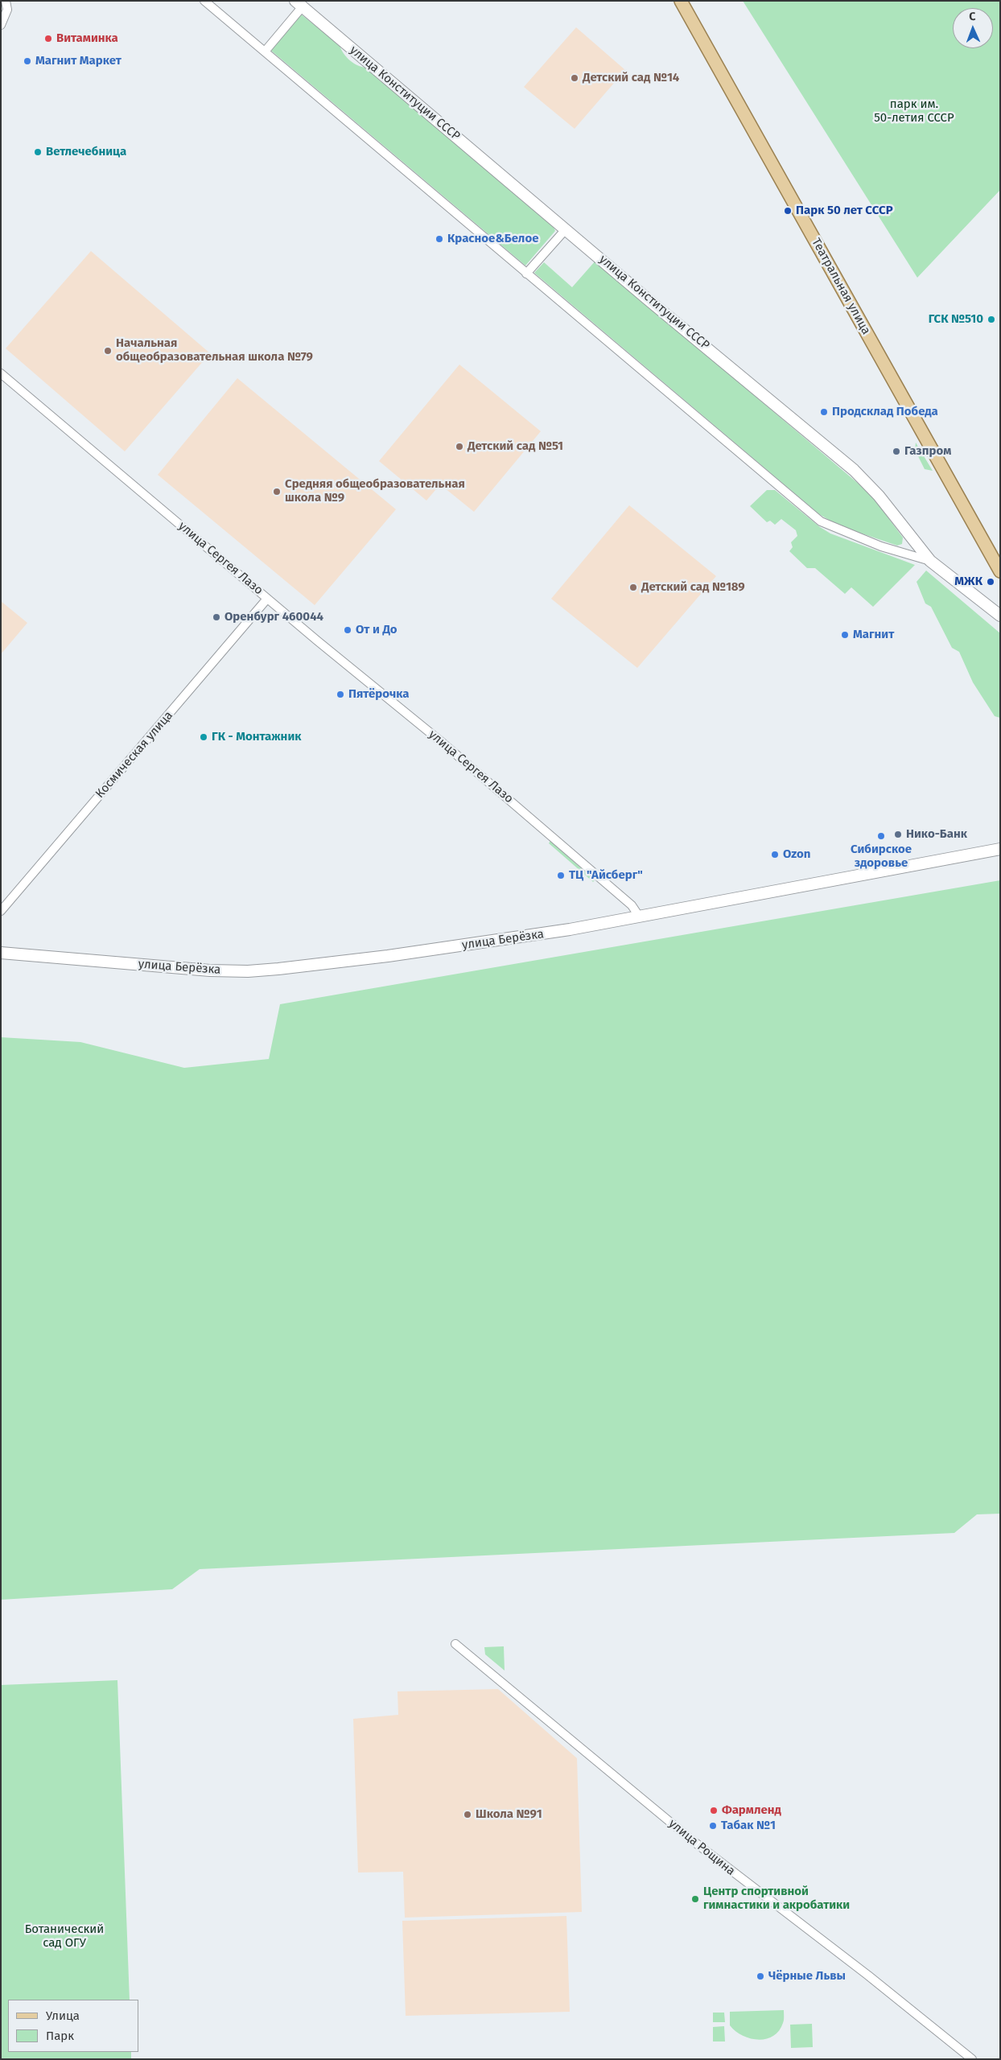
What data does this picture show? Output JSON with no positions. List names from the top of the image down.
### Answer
{
  "streets": {
    "main road": ["улица Конституции СССР", "Театральная улица", "улица Берёзка"],
    "street": ["улица Сергея Лазо", "Космическая улица", "улица Рощина"]
  },
  "crossings": [
    ["улица Сергея Лазо", "Космическая улица"],
    ["улица Сергея Лазо", "улица Берёзка"]
  ],
  "parks": ["парк им. 50-летия СССР", "Ботанический сад ОГУ"],
  "places": [
    "Витаминка",
    "Магнит Маркет",
    "Детский сад №14",
    "Ветлечебница",
    "Парк 50 лет СССР",
    "Красное&Белое",
    "ГСК №510",
    "Начальная общеобразовательная школа №79",
    "Продсклад Победа",
    "Детский сад №51",
    "Газпром",
    "Средняя общеобразовательная школа №9",
    "МЖК",
    "Детский сад №189",
    "Оренбург 460044",
    "От и До",
    "Магнит",
    "Пятёрочка",
    "ГК - Монтажник",
    "Нико-Банк",
    "Сибирское здоровье",
    "Ozon",
    "ТЦ \"Айсберг\"",
    "Фармленд",
    "Школа №91",
    "Табак №1",
    "Центр спортивной гимнастики и акробатики",
    "Чёрные Львы"
  ],
  "legend": ["Улица", "Парк"],
  "north": "top"
}
